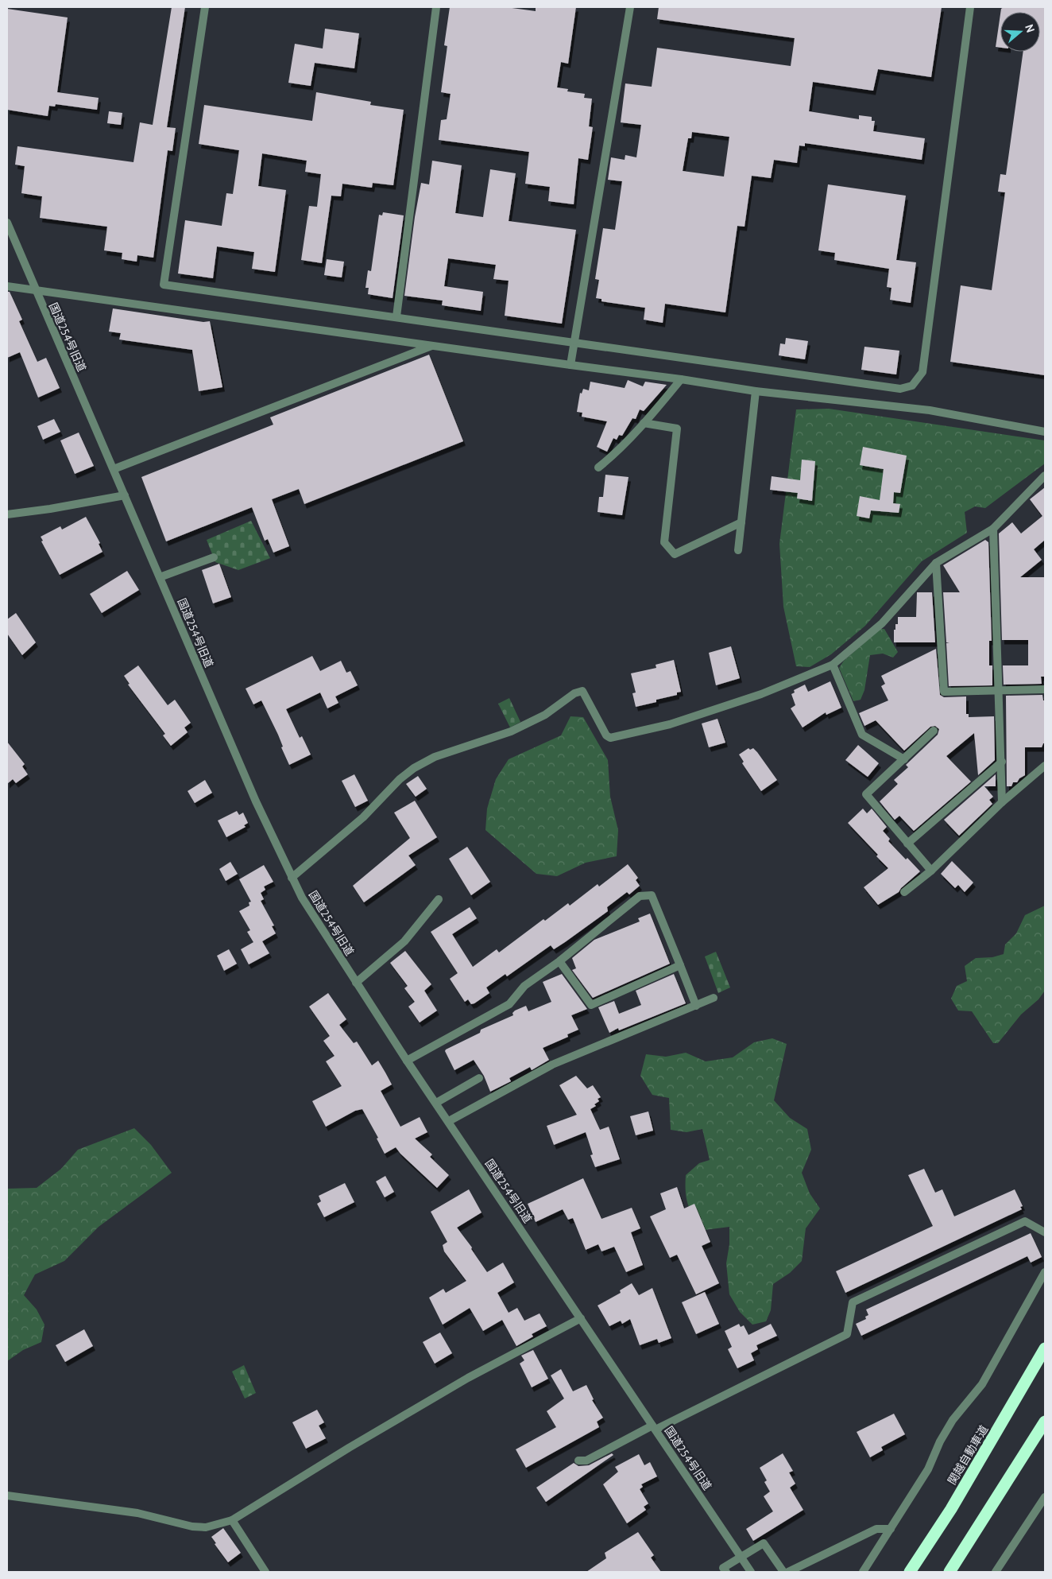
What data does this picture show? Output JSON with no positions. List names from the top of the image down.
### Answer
{
  "streets": {
    "highway": ["関越自動車道"],
    "street": ["国道254号旧道"]
  },
  "north": "right"
}
